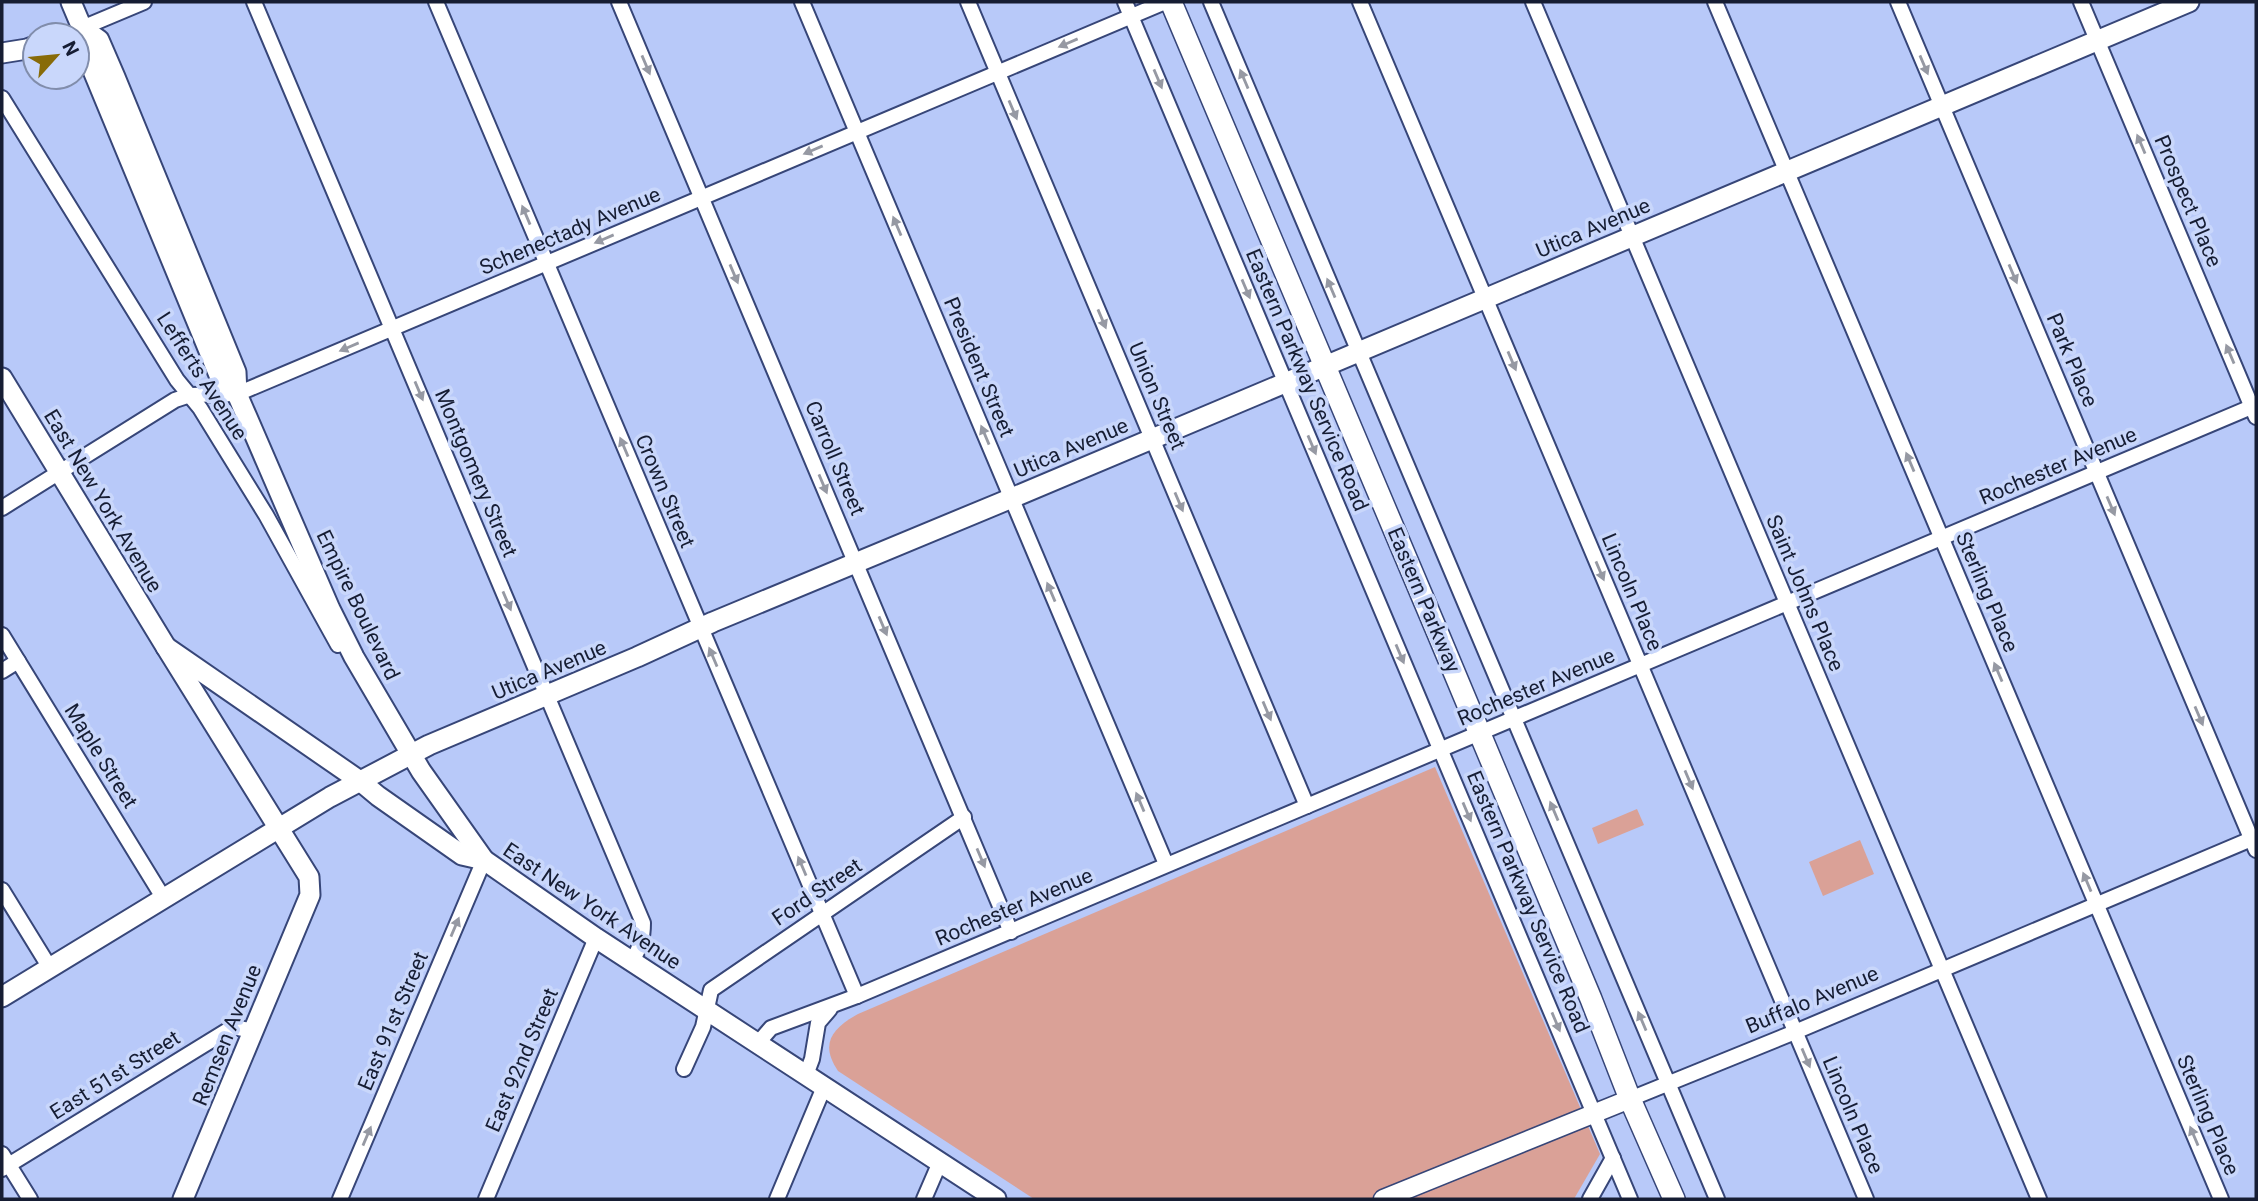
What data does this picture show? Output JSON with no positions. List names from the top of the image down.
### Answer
{
  "streets": {
    "main road": [
      "Utica Avenue",
      "East New York Avenue",
      "Eastern Parkway",
      "Empire Boulevard",
      "Remsen Avenue"
    ],
    "street": [
      "Prospect Place",
      "Schenectady Avenue",
      "Park Place",
      "President Street",
      "Lefferts Avenue",
      "Eastern Parkway Service Road",
      "Union Street",
      "Carroll Street",
      "Rochester Avenue",
      "Montgomery Street",
      "Crown Street",
      "Lincoln Place",
      "Sterling Place",
      "Saint Johns Place",
      "Maple Street",
      "Ford Street",
      "Buffalo Avenue",
      "East 91st Street",
      "East 92nd Street",
      "East 51st Street"
    ]
  },
  "crossings": [
    ["Prospect Place", "Utica Avenue"],
    ["Prospect Place", "Rochester Avenue"],
    ["Utica Avenue", "Park Place"],
    ["Utica Avenue", "President Street"],
    ["Utica Avenue", "Eastern Parkway Service Road"],
    ["Utica Avenue", "Union Street"],
    ["Utica Avenue", "Carroll Street"],
    ["Utica Avenue", "Montgomery Street"],
    ["Utica Avenue", "Crown Street"],
    ["Utica Avenue", "East New York Avenue"],
    ["Utica Avenue", "Lincoln Place"],
    ["Utica Avenue", "Sterling Place"],
    ["Utica Avenue", "Saint Johns Place"],
    ["Utica Avenue", "Eastern Parkway"],
    ["Utica Avenue", "Empire Boulevard"],
    ["Utica Avenue", "Maple Street"],
    ["Schenectady Avenue", "President Street"],
    ["Schenectady Avenue", "Lefferts Avenue"],
    ["Schenectady Avenue", "Eastern Parkway Service Road"],
    ["Schenectady Avenue", "Union Street"],
    ["Schenectady Avenue", "Carroll Street"],
    ["Schenectady Avenue", "Montgomery Street"],
    ["Schenectady Avenue", "Crown Street"],
    ["Schenectady Avenue", "East New York Avenue"],
    ["Schenectady Avenue", "Eastern Parkway"],
    ["Schenectady Avenue", "Empire Boulevard"],
    ["Park Place", "Rochester Avenue"],
    ["Park Place", "Buffalo Avenue"],
    ["President Street", "Rochester Avenue"],
    ["Lefferts Avenue", "Empire Boulevard"],
    ["Eastern Parkway Service Road", "Rochester Avenue"],
    ["Eastern Parkway Service Road", "Buffalo Avenue"],
    ["Union Street", "Rochester Avenue"],
    ["Carroll Street", "Rochester Avenue"],
    ["Carroll Street", "Ford Street"],
    ["Rochester Avenue", "Crown Street"],
    ["Rochester Avenue", "East New York Avenue"],
    ["Rochester Avenue", "Lincoln Place"],
    ["Rochester Avenue", "Sterling Place"],
    ["Rochester Avenue", "Saint Johns Place"],
    ["Rochester Avenue", "Eastern Parkway"],
    ["Montgomery Street", "East New York Avenue"],
    ["Crown Street", "Ford Street"],
    ["East New York Avenue", "Empire Boulevard"],
    ["East New York Avenue", "Ford Street"],
    ["East New York Avenue", "East 91st Street"],
    ["East New York Avenue", "Remsen Avenue"],
    ["East New York Avenue", "East 92nd Street"],
    ["Lincoln Place", "Buffalo Avenue"],
    ["Sterling Place", "Buffalo Avenue"],
    ["Saint Johns Place", "Buffalo Avenue"],
    ["Eastern Parkway", "Buffalo Avenue"],
    ["Empire Boulevard", "East 91st Street"],
    ["Remsen Avenue", "East 51st Street"]
  ],
  "one_way": [
    "Prospect Place",
    "Schenectady Avenue",
    "Park Place",
    "President Street",
    "Union Street",
    "Carroll Street",
    "Montgomery Street",
    "Crown Street",
    "Lincoln Place",
    "Sterling Place",
    "East 91st Street"
  ],
  "north": "top right"
}
